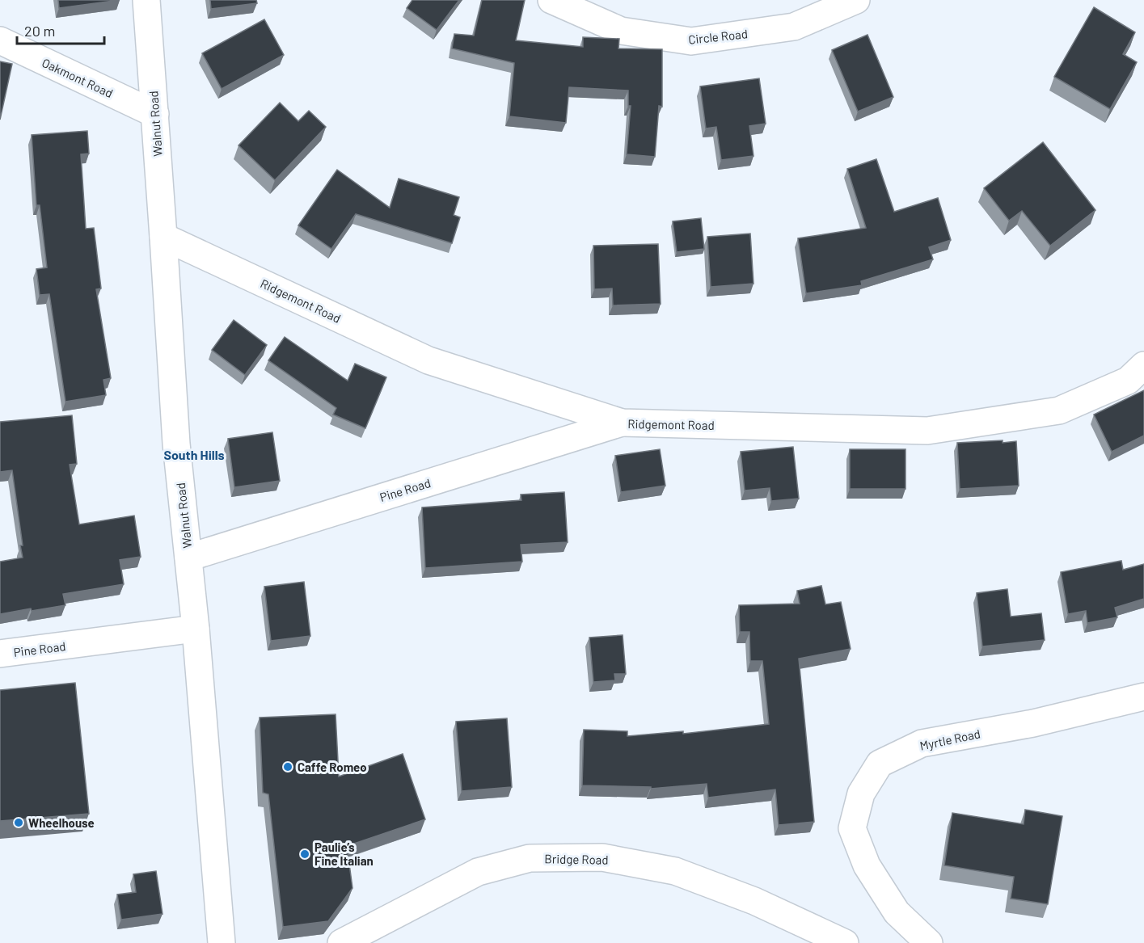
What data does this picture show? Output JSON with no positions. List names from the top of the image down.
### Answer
{
  "streets": {
    "street": [
      "Circle Road",
      "Oakmont Road",
      "Walnut Road",
      "Ridgemont Road",
      "Pine Road",
      "Myrtle Road",
      "Bridge Road"
    ]
  },
  "crossings": [
    ["Oakmont Road", "Walnut Road"],
    ["Walnut Road", "Ridgemont Road"],
    ["Walnut Road", "Pine Road"],
    ["Ridgemont Road", "Pine Road"]
  ],
  "districts": ["South Hills"],
  "places": ["Caffe Romeo", "Wheelhouse", "Paulie’s Fine Italian"],
  "scale_bar": "20 m"
}
